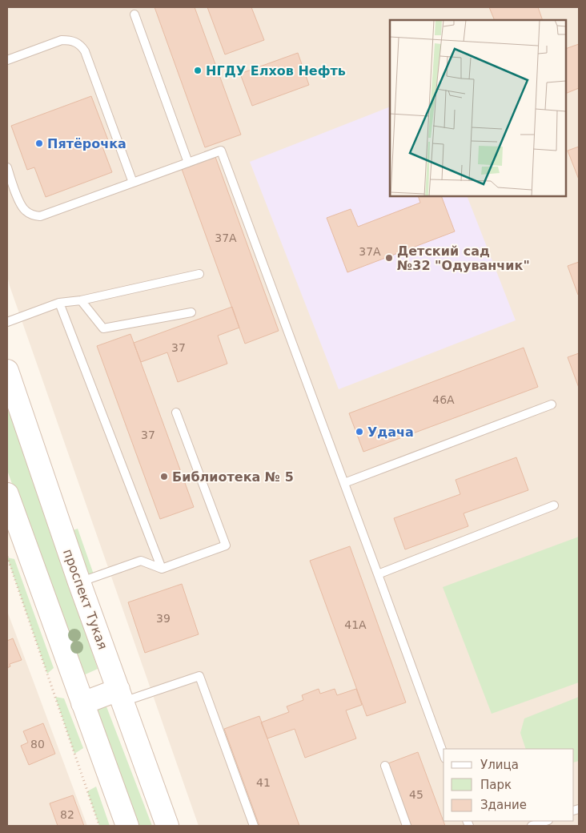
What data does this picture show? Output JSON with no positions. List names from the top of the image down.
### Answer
{
  "streets": {
    "main road": ["проспект Тукая"]
  },
  "places": [
    "НГДУ Елхов Нефть",
    "Пятёрочка",
    "Детский сад №32 \"Одуванчик\"",
    "Удача",
    "Библиотека № 5"
  ],
  "house_numbers": [
    "37А",
    "37А",
    "37",
    "46А",
    "37",
    "39",
    "41А",
    "80",
    "41",
    "45",
    "82"
  ],
  "legend": ["Улица", "Парк", "Здание"]
}
